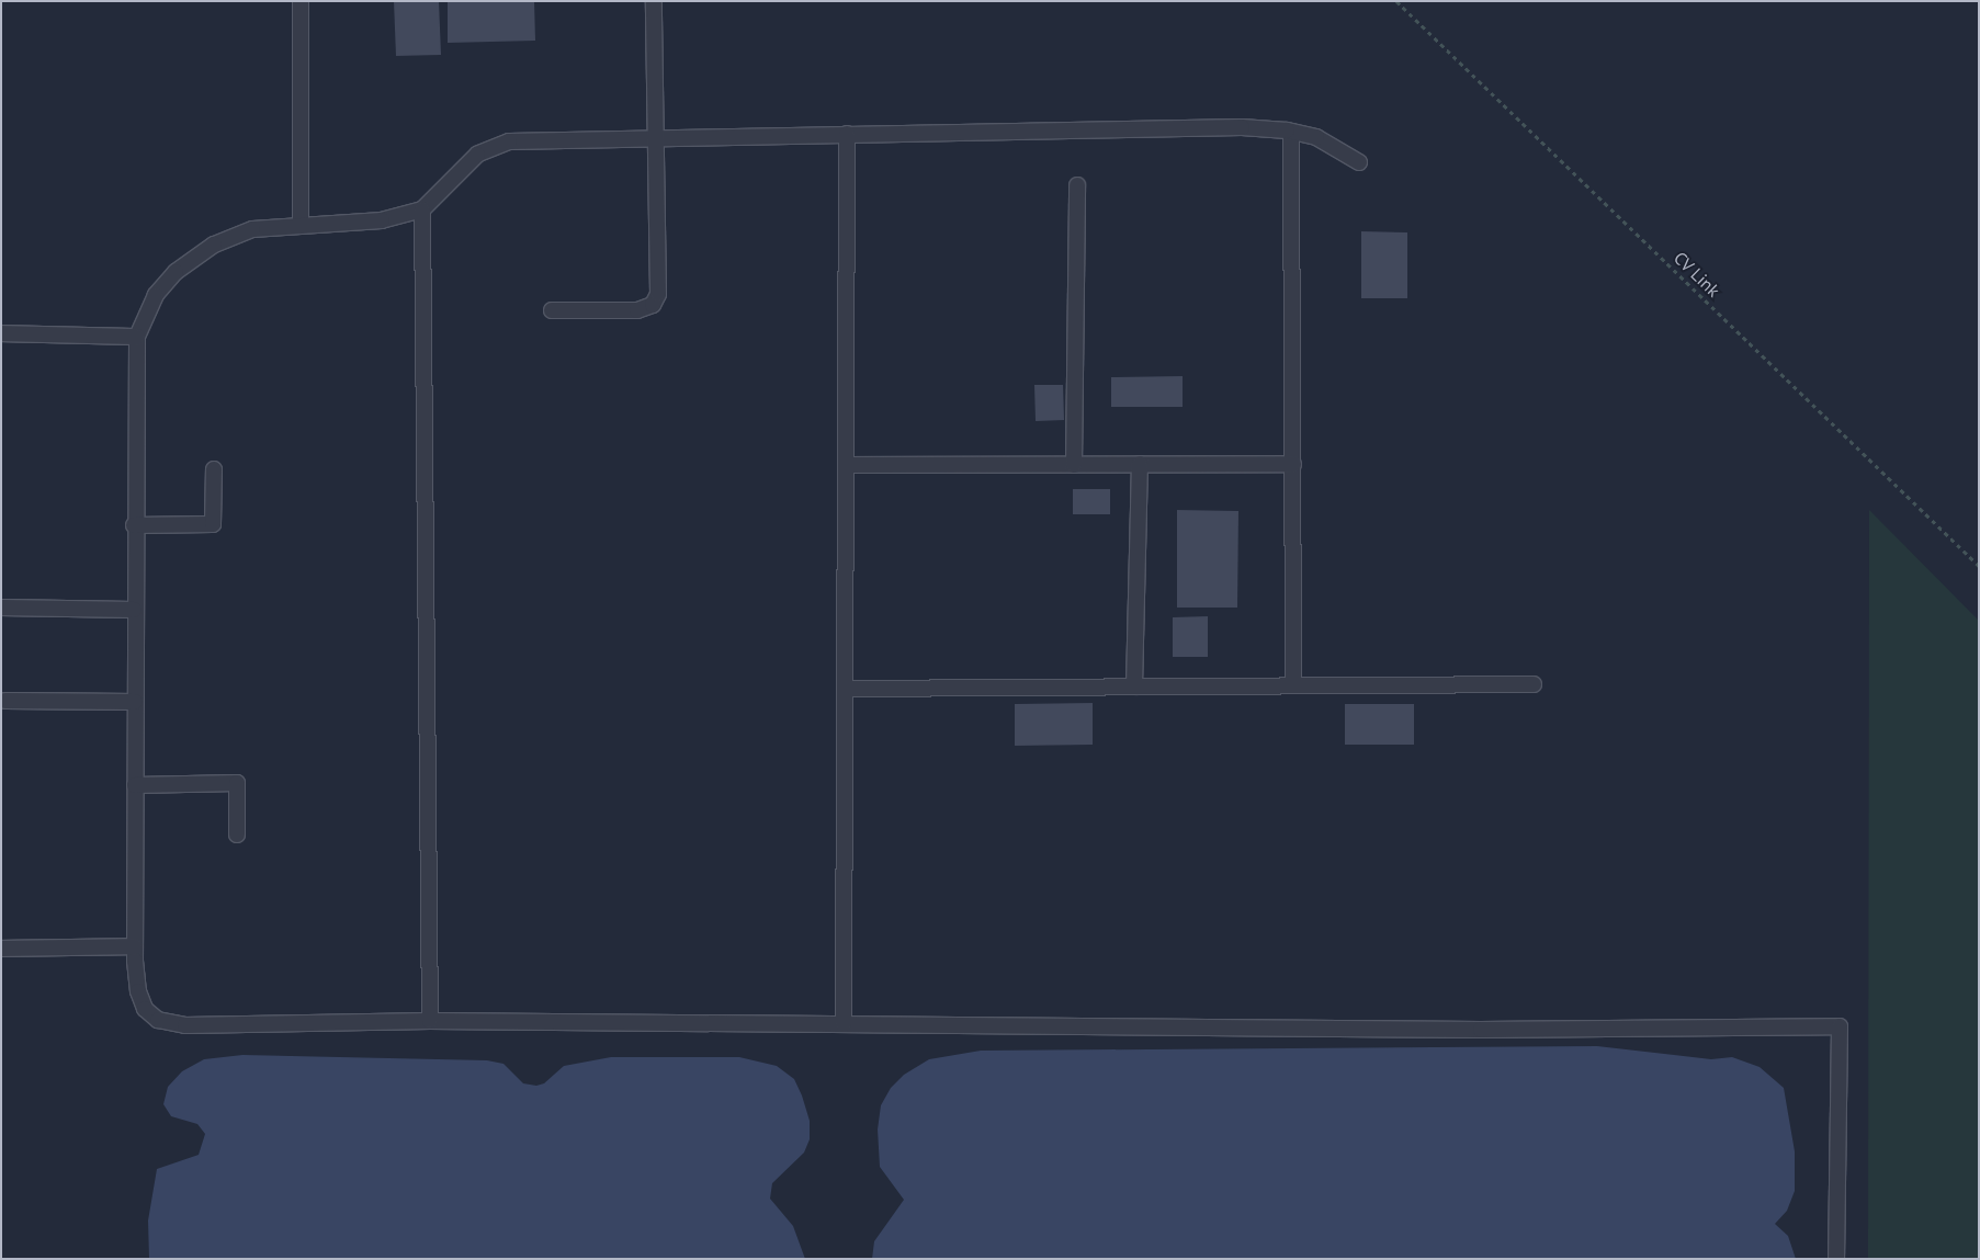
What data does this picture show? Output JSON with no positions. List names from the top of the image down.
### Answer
{
  "streets": {
    "path": ["CV Link"]
  }
}
